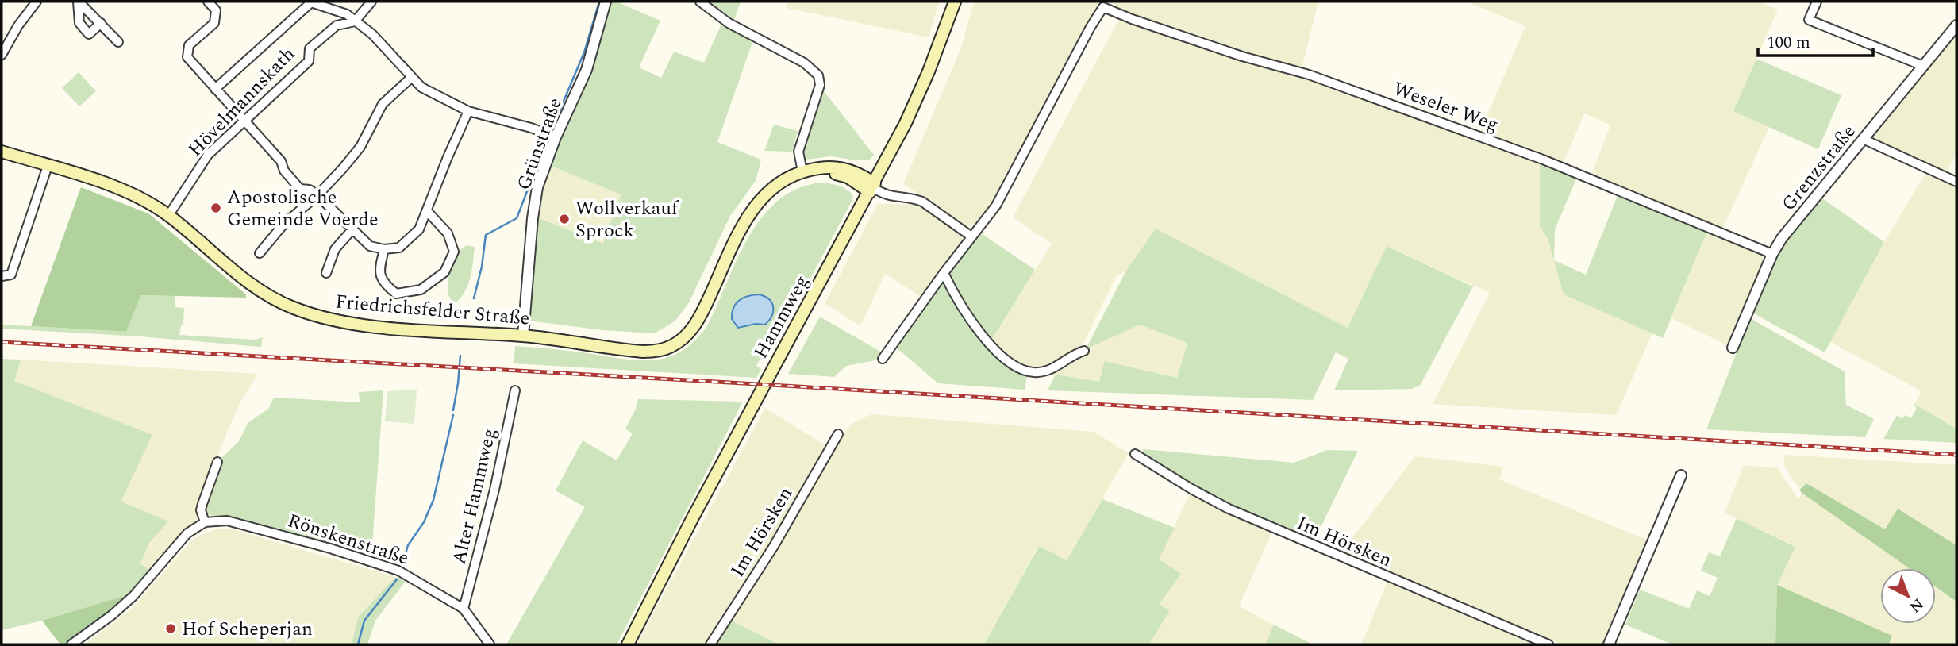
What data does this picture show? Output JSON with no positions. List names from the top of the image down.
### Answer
{
  "streets": {
    "main road": ["Friedrichsfelder Straße", "Hammweg"],
    "street": [
      "Hövelmannskath",
      "Weseler Weg",
      "Grünstraße",
      "Grenzstraße",
      "Alter Hammweg",
      "Im Hörsken",
      "Rönskenstraße"
    ]
  },
  "crossings": [
    ["Hövelmannskath", "Friedrichsfelder Straße"],
    ["Weseler Weg", "Grenzstraße"],
    ["Grünstraße", "Friedrichsfelder Straße"],
    ["Alter Hammweg", "Rönskenstraße"]
  ],
  "places": ["Apostolische Gemeinde Voerde", "Wollverkauf Sprock", "Hof Scheperjan"],
  "scale_bar": "100 m",
  "north": "bottom right"
}
